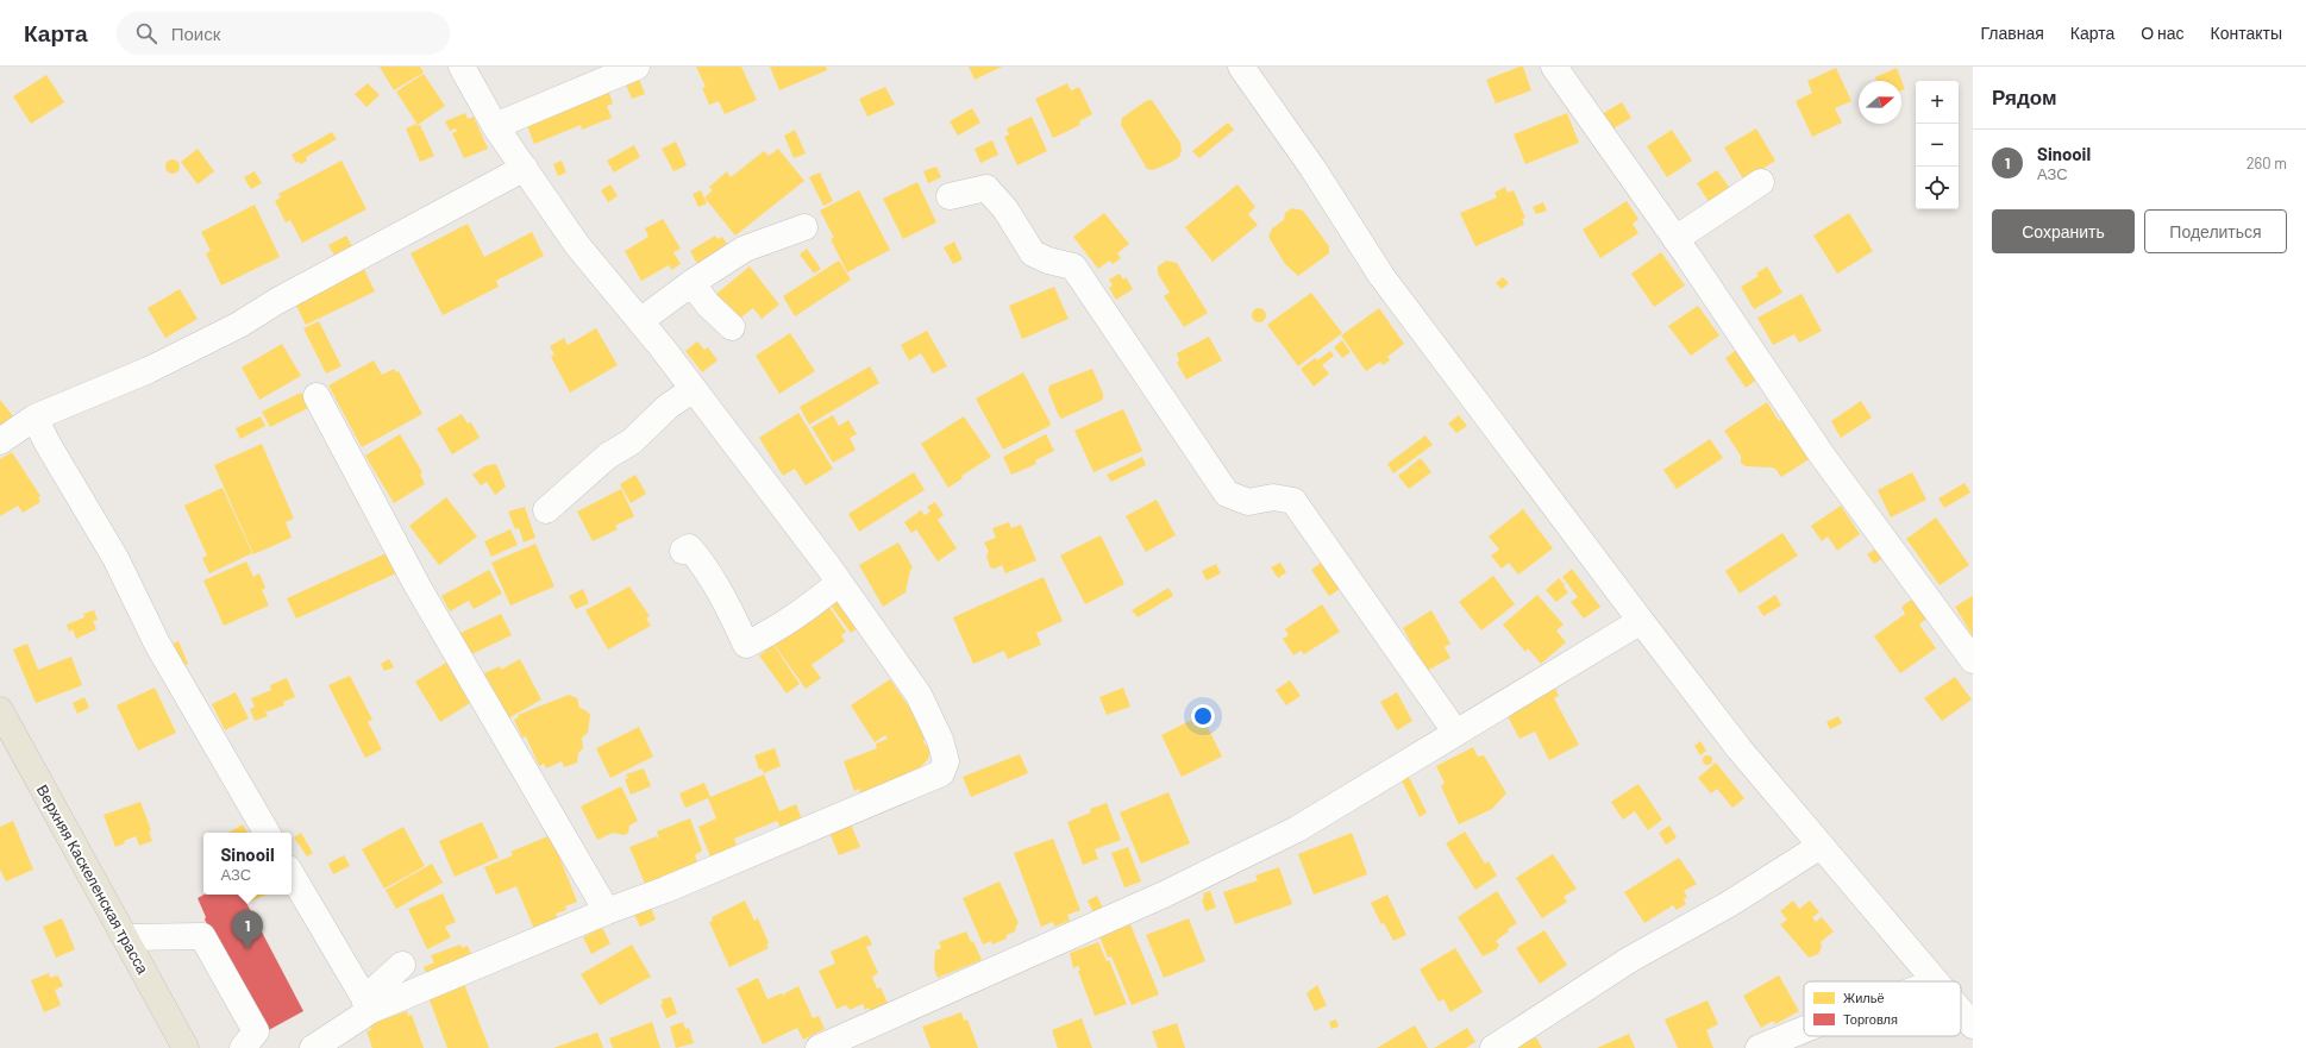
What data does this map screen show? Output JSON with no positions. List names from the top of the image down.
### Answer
{
  "streets": {
    "main road": ["Верхняя Каскеленская трасса"]
  },
  "legend": ["Жильё", "Торговля"],
  "north": "right",
  "page": {
    "header": "Карта",
    "search": "Поиск",
    "nav": [
      "Главная",
      "Карта",
      "О нас",
      "Контакты"
    ],
    "heading": "Рядом",
    "map_buttons": ["+", "−"],
    "list": [
      {
        "mark": "1",
        "name": "Sinooil",
        "note": "АЗС",
        "value": "260 m"
      }
    ],
    "buttons": ["Сохранить", "Поделиться"],
    "popup": ["Sinooil", "АЗС"],
    "pins": "1"
  }
}
